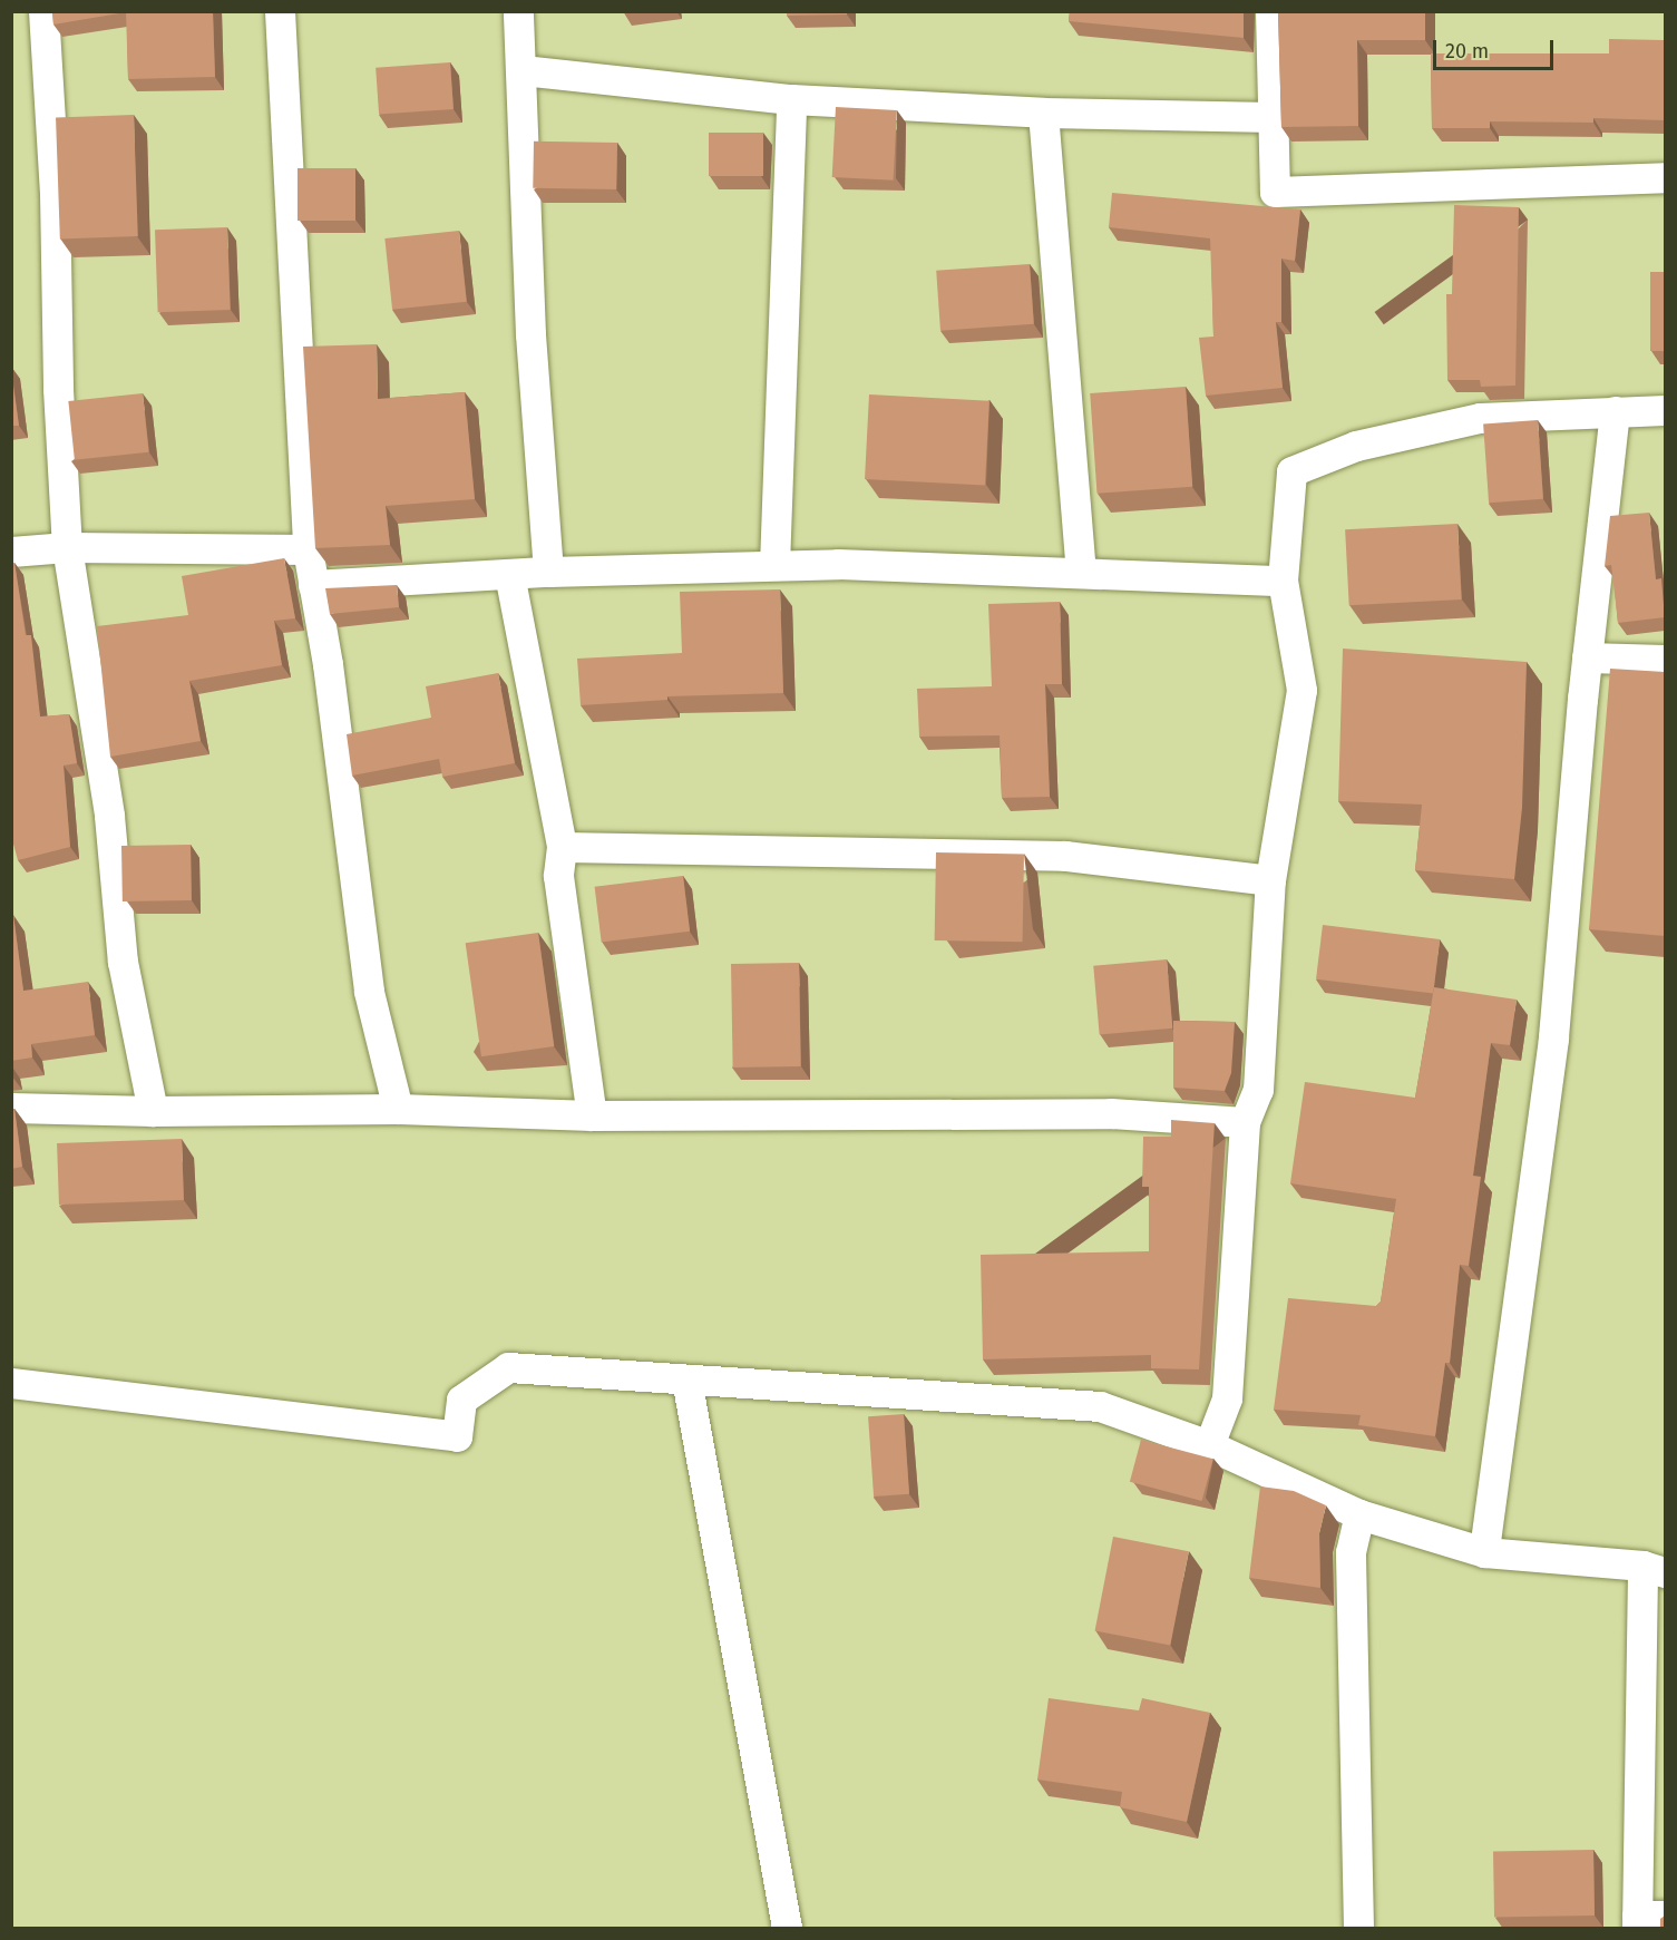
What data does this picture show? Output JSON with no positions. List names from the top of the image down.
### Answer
{
  "scale_bar": "20 m"
}
